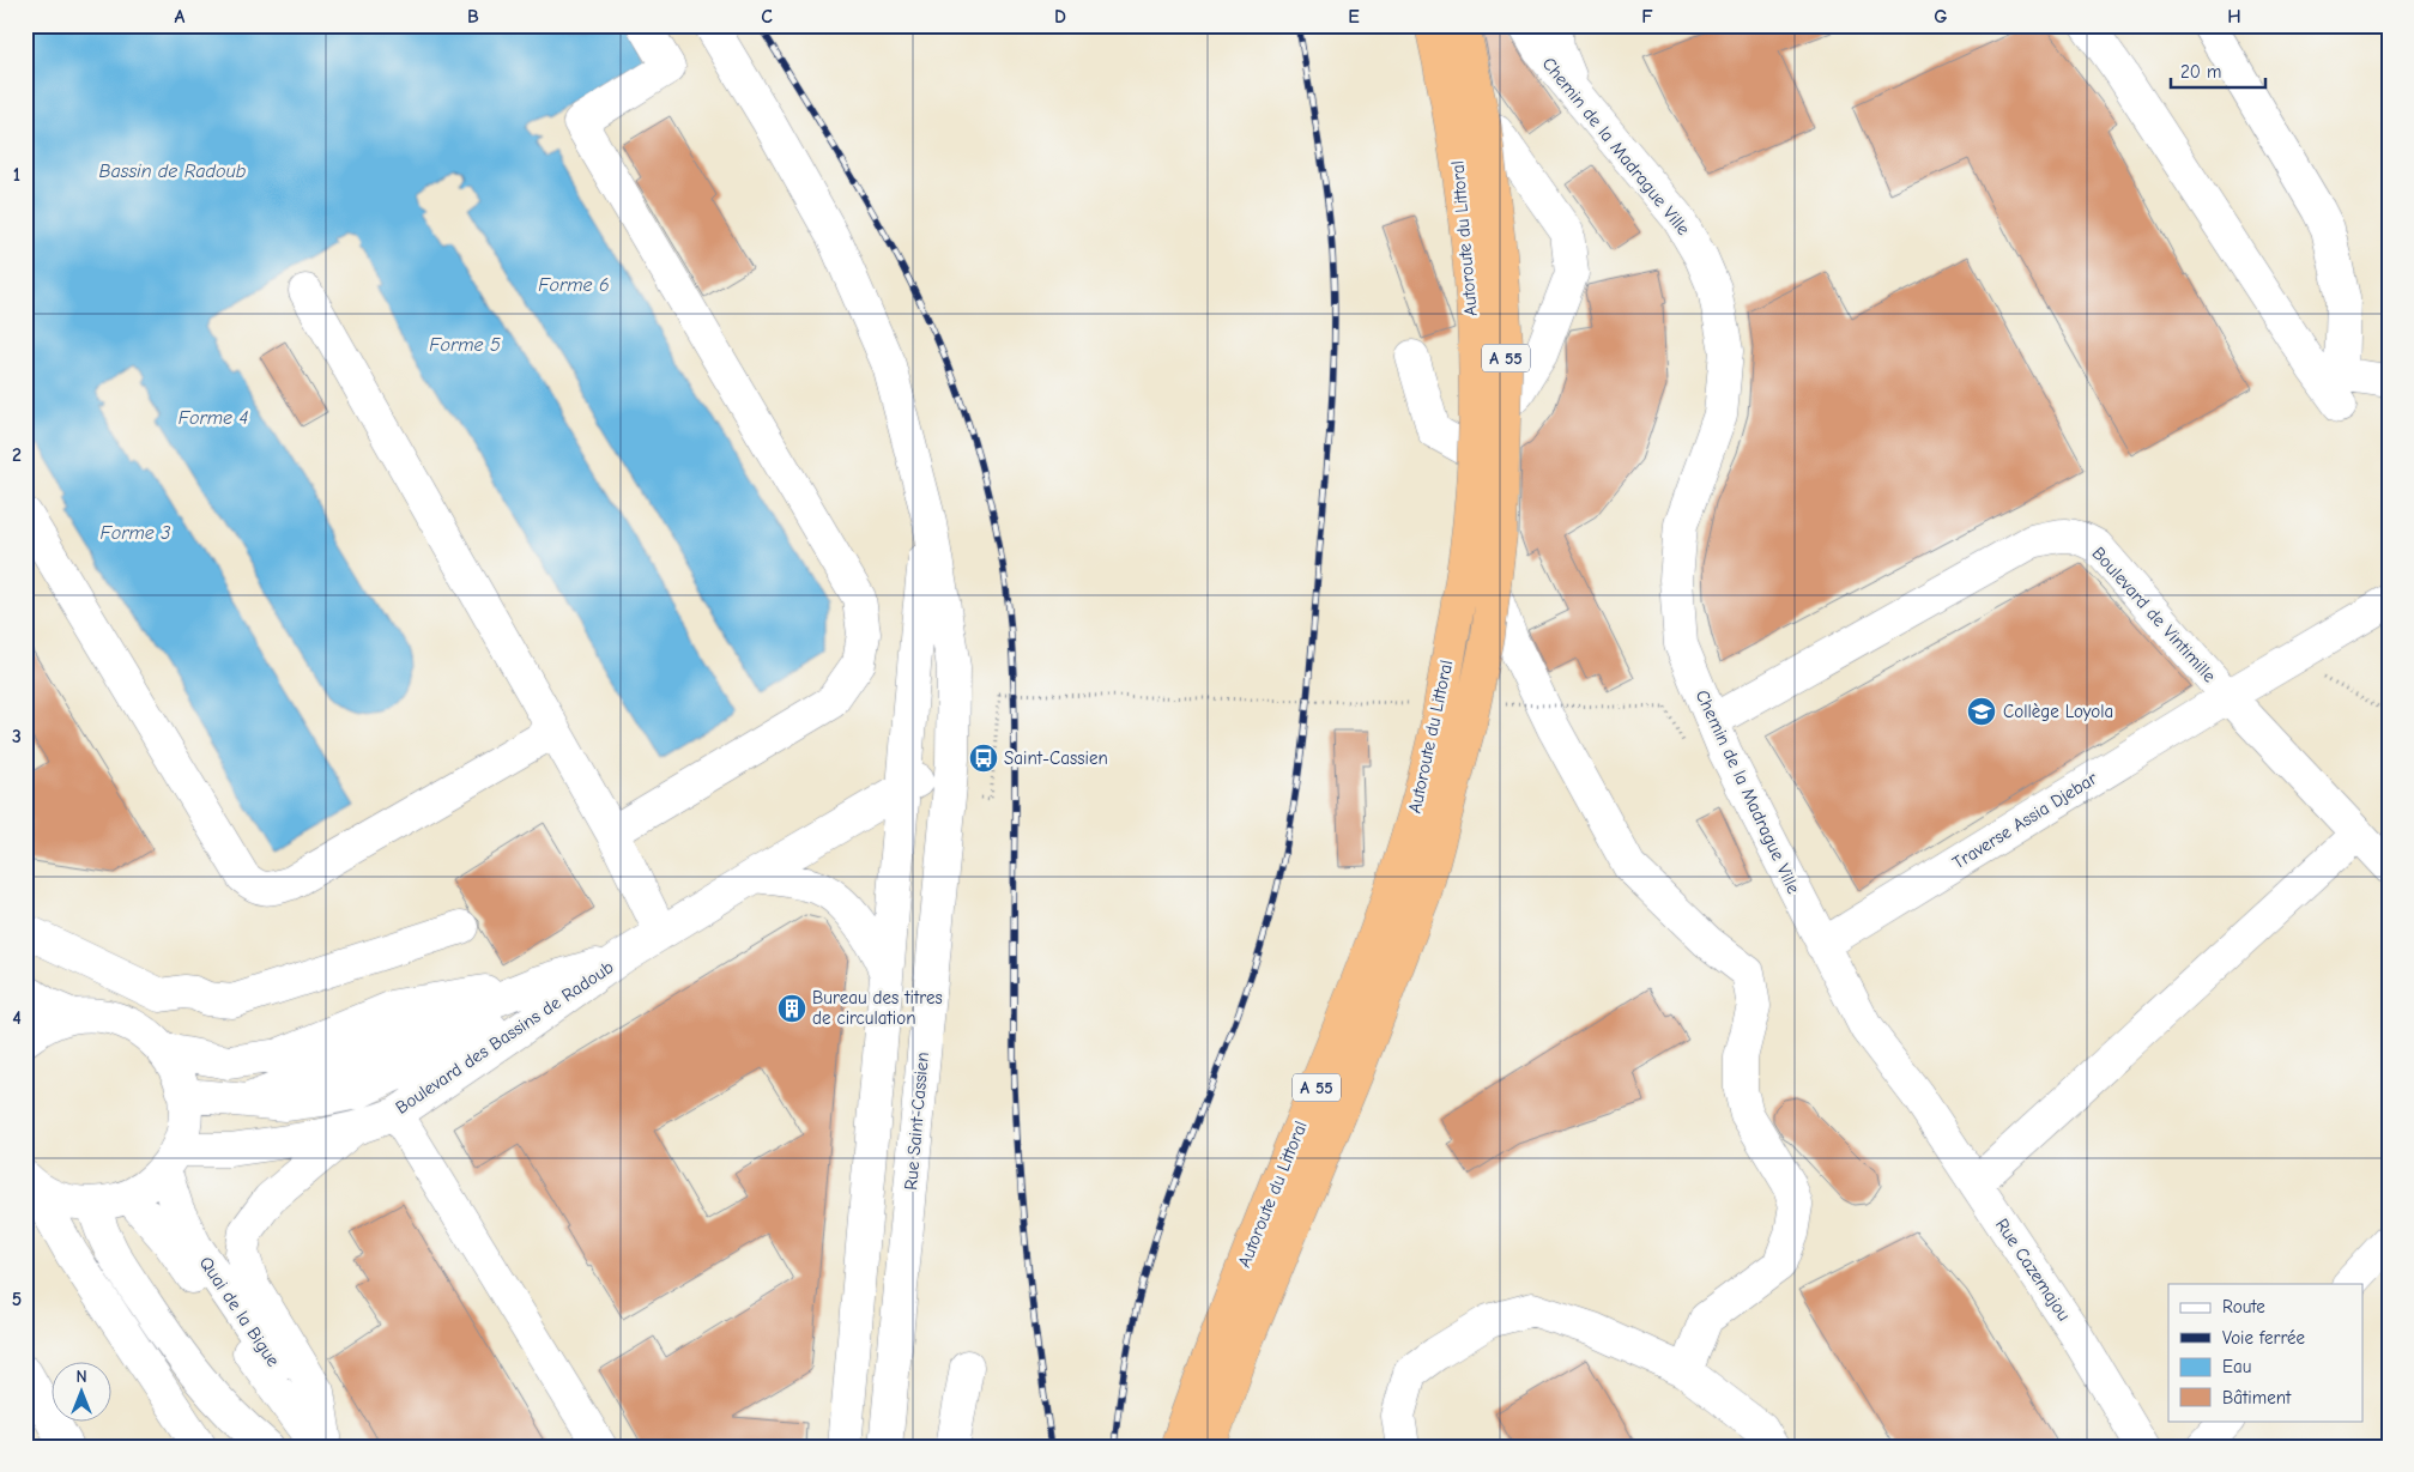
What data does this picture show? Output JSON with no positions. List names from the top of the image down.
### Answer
{
  "streets": {
    "highway": ["Autoroute du Littoral", "A 55"],
    "street": [
      "Chemin de la Madrague Ville",
      "Boulevard de Vintimille",
      "Traverse Assia Djebar",
      "Boulevard des Bassins de Radoub",
      "Rue Saint-Cassien",
      "Rue Cazemajou",
      "Quai de la Bigue"
    ]
  },
  "crossings": [
    ["Chemin de la Madrague Ville", "Boulevard de Vintimille"],
    ["Chemin de la Madrague Ville", "Traverse Assia Djebar"],
    ["Chemin de la Madrague Ville", "Rue Cazemajou"],
    ["Boulevard de Vintimille", "Traverse Assia Djebar"],
    ["Boulevard des Bassins de Radoub", "Rue Saint-Cassien"],
    ["Boulevard des Bassins de Radoub", "Quai de la Bigue"]
  ],
  "water": [
    "Bassin de Radoub",
    "Forme 6",
    "Forme 5",
    "Forme 4",
    "Forme 3"
  ],
  "places": {
    "school or university": ["Collège Loyola"],
    "bus stop": ["Saint-Cassien"],
    "building": ["Bureau des titres de circulation"]
  },
  "legend": [
    "Route",
    "Voie ferrée",
    "Eau",
    "Bâtiment"
  ],
  "scale_bar": "20 m",
  "north": "top",
  "grid": {
    "columns": [
      "A",
      "B",
      "C",
      "D",
      "E",
      "F",
      "G",
      "H"
    ],
    "rows": [
      "1",
      "2",
      "3",
      "4",
      "5"
    ]
  }
}
